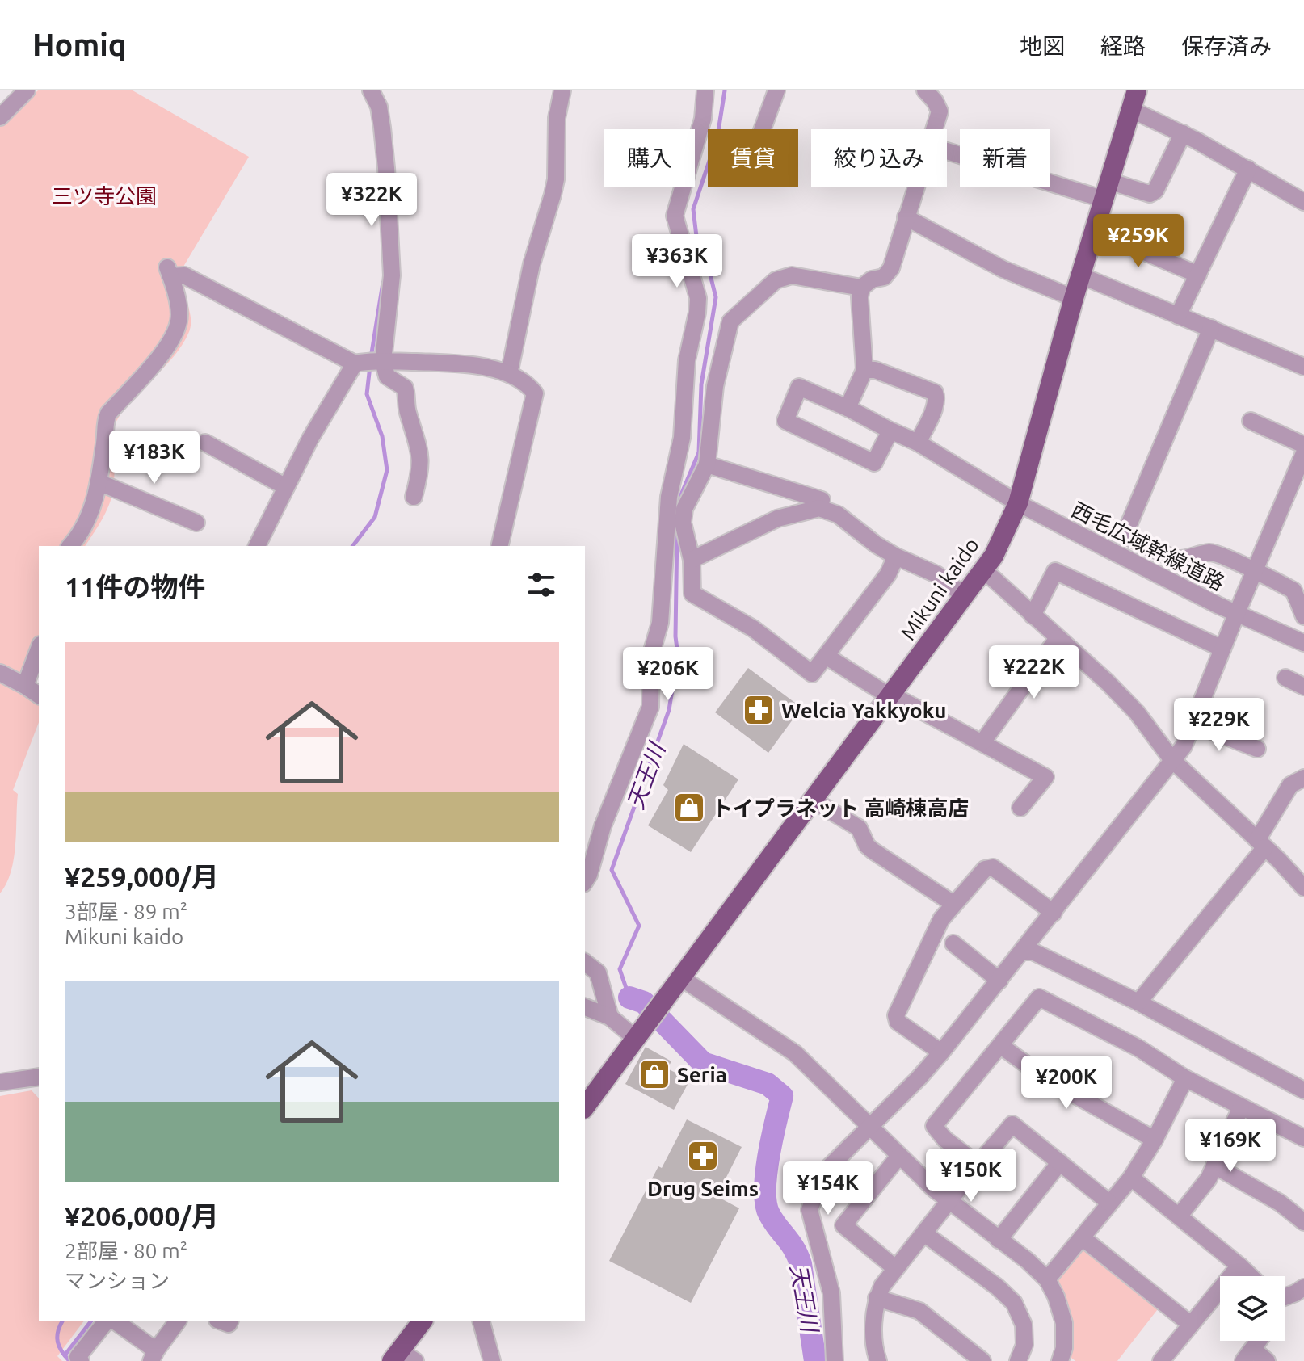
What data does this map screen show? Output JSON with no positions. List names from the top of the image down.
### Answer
{
  "streets": {
    "main road": ["Mikuni kaido"],
    "street": ["西毛広域幹線道路"]
  },
  "crossings": [
    ["西毛広域幹線道路", "Mikuni kaido"]
  ],
  "water": ["天王川"],
  "parks": ["三ツ寺公園"],
  "places": {
    "pharmacy": ["Welcia Yakkyoku", "Drug Seims"],
    "shop": ["トイプラネット 高崎棟高店", "Seria"]
  },
  "page": {
    "header": "Homiq",
    "nav": ["地図", "経路", "保存済み"],
    "chip": [
      "購入",
      "賃貸",
      "絞り込み",
      "新着"
    ],
    "price": [
      "¥322K",
      "¥259K",
      "¥363K",
      "¥183K",
      "¥222K",
      "¥206K",
      "¥229K",
      "¥200K",
      "¥169K",
      "¥150K",
      "¥154K"
    ],
    "heading": "11件の物件",
    "list": [
      {
        "name": "¥259,000/月",
        "note": "3部屋 · 89 m² · Mikuni kaido"
      },
      {
        "name": "¥206,000/月",
        "note": "2部屋 · 80 m² · マンション"
      }
    ]
  }
}
